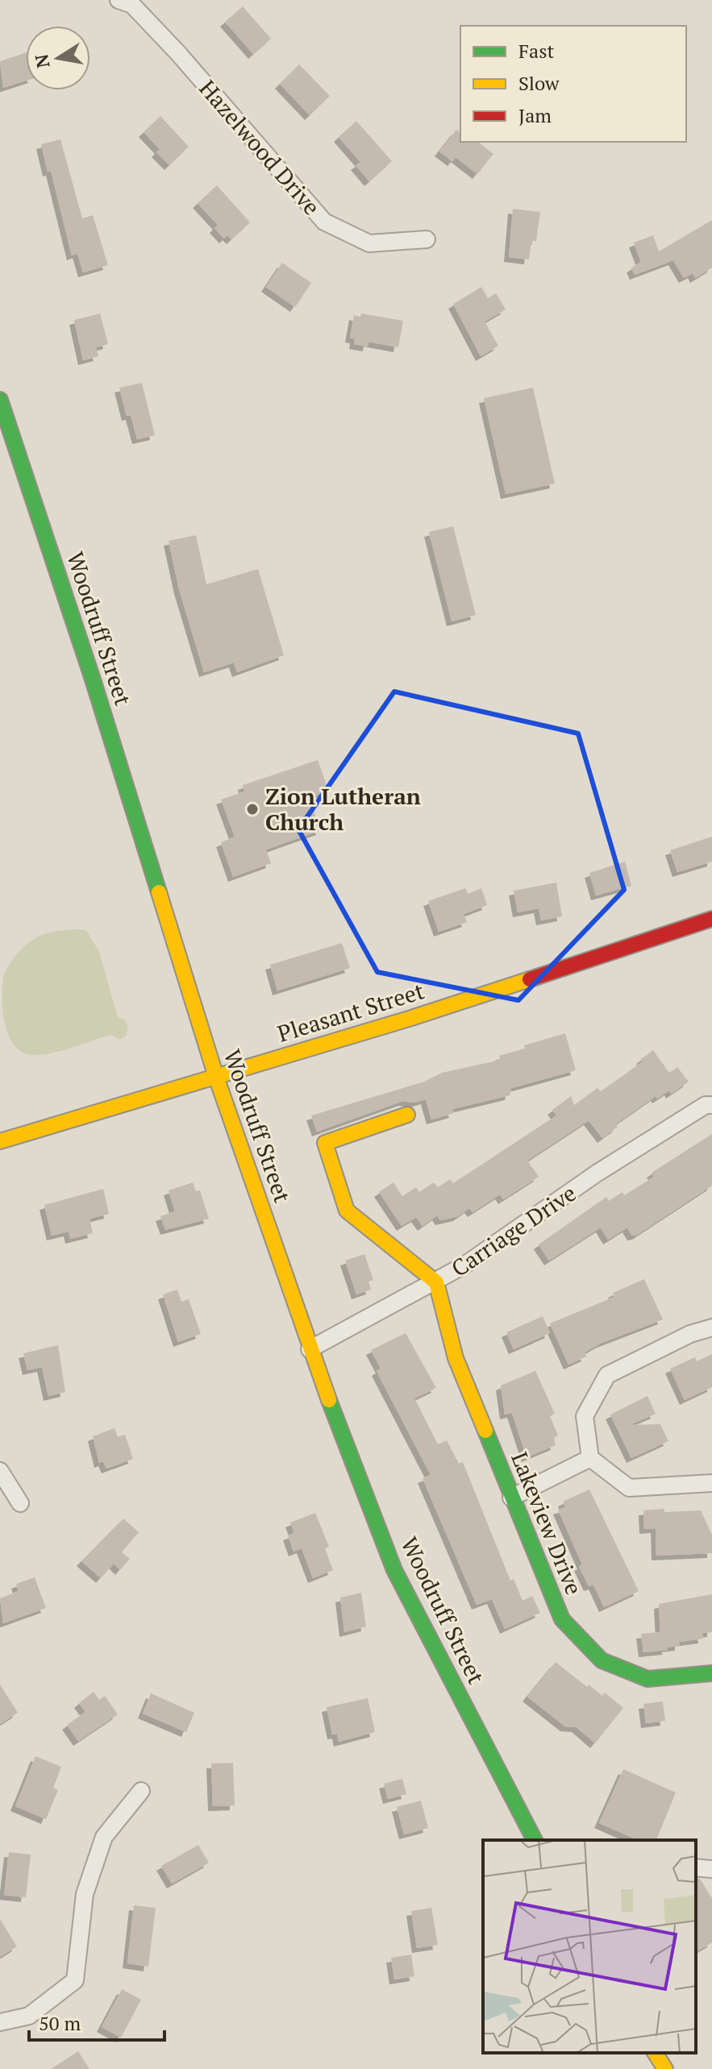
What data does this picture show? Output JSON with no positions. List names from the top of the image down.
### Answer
{
  "streets": {
    "street": [
      "Hazelwood Drive",
      "Woodruff Street",
      "Pleasant Street",
      "Carriage Drive",
      "Lakeview Drive"
    ]
  },
  "crossings": [
    ["Woodruff Street", "Pleasant Street"],
    ["Woodruff Street", "Carriage Drive"],
    ["Carriage Drive", "Lakeview Drive"]
  ],
  "places": ["Zion Lutheran Church"],
  "legend": ["Fast", "Slow", "Jam"],
  "scale_bar": "50 m",
  "north": "left"
}
